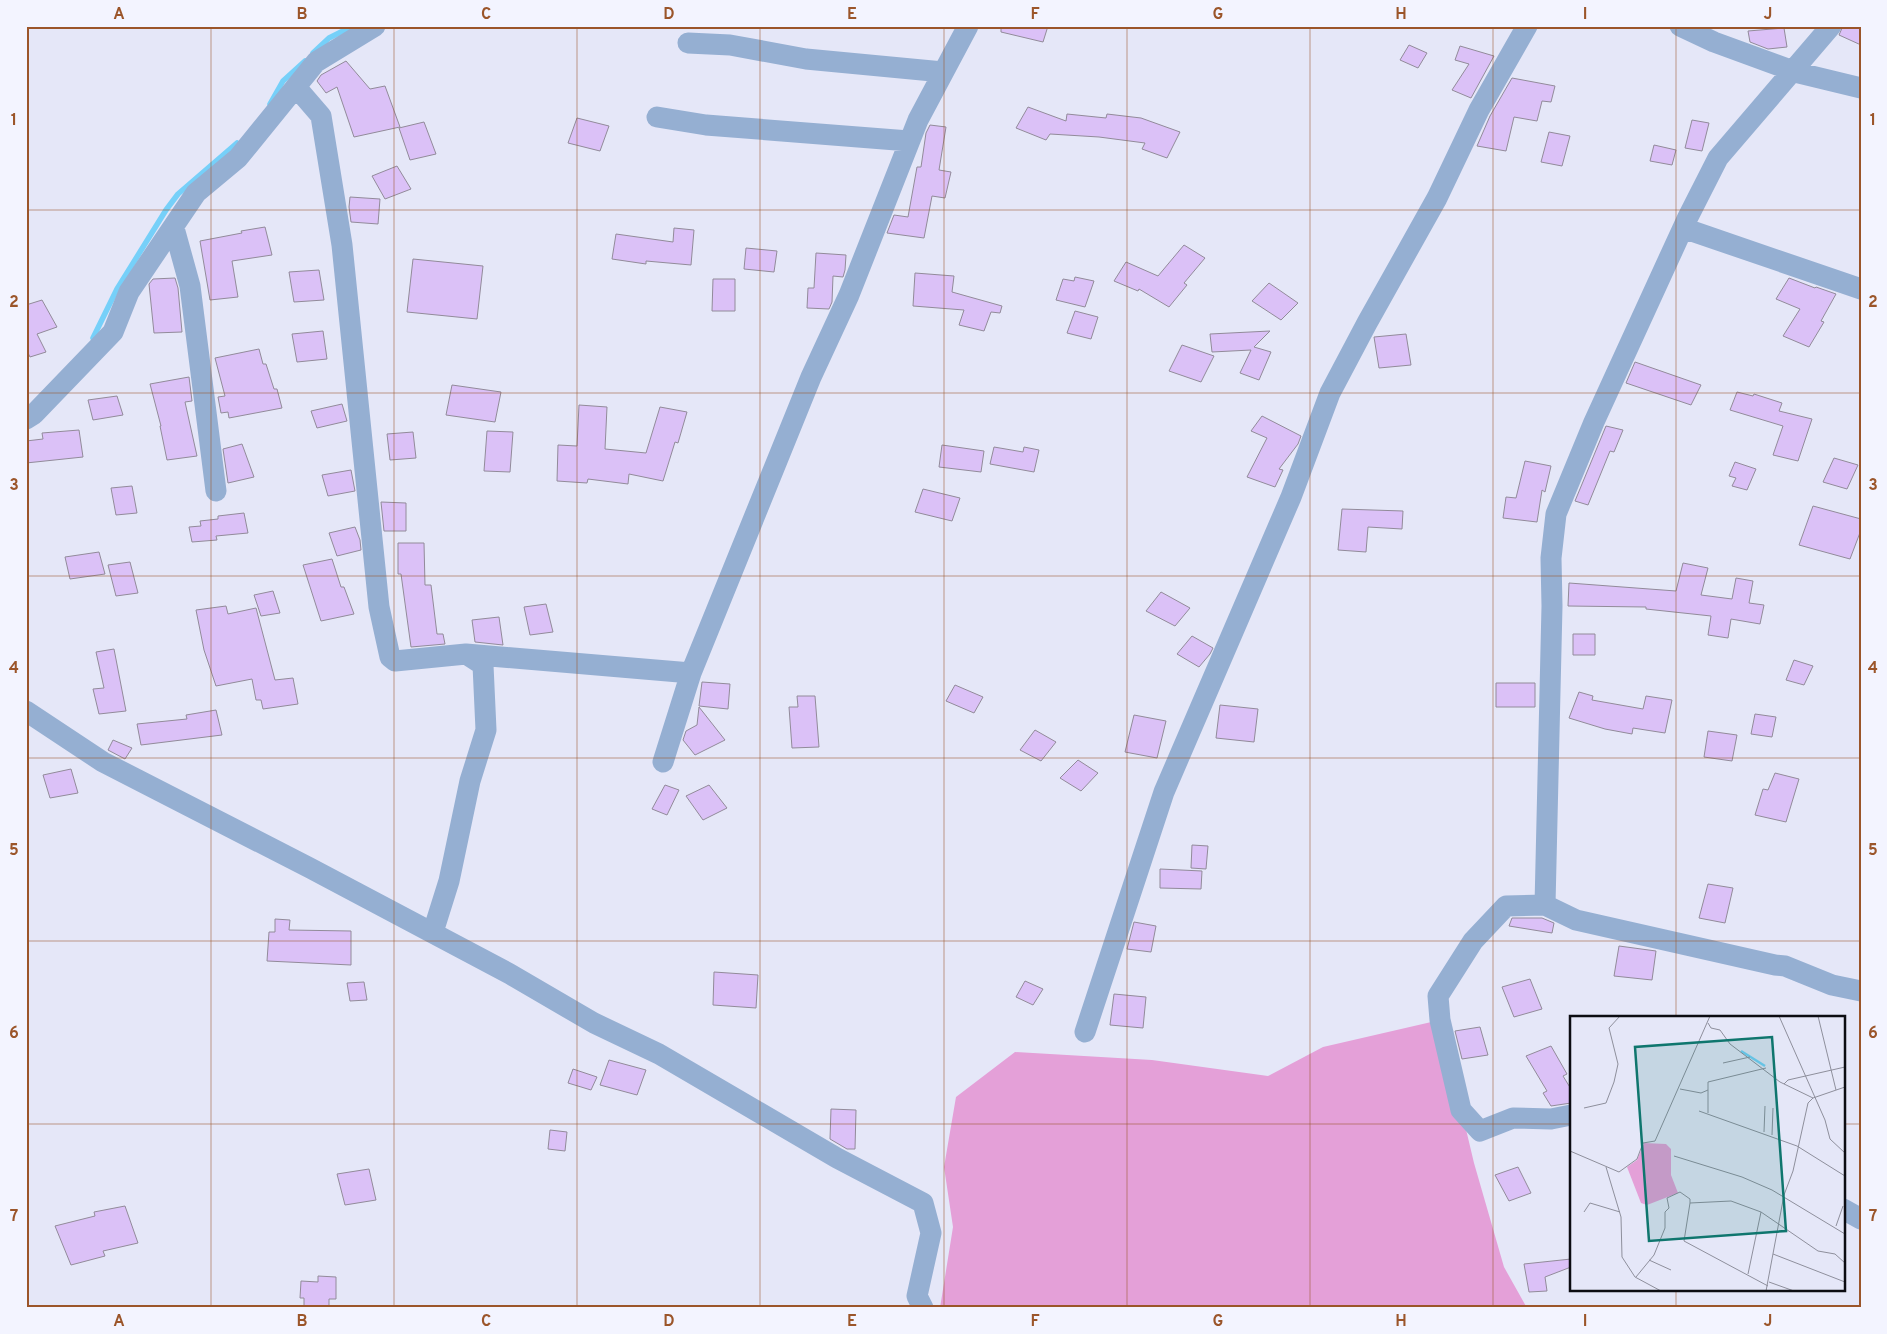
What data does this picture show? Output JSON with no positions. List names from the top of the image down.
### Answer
{
  "grid": {
    "columns": [
      "A",
      "B",
      "C",
      "D",
      "E",
      "F",
      "G",
      "H",
      "I",
      "J"
    ],
    "rows": [
      "1",
      "2",
      "3",
      "4",
      "5",
      "6",
      "7"
    ]
  }
}
